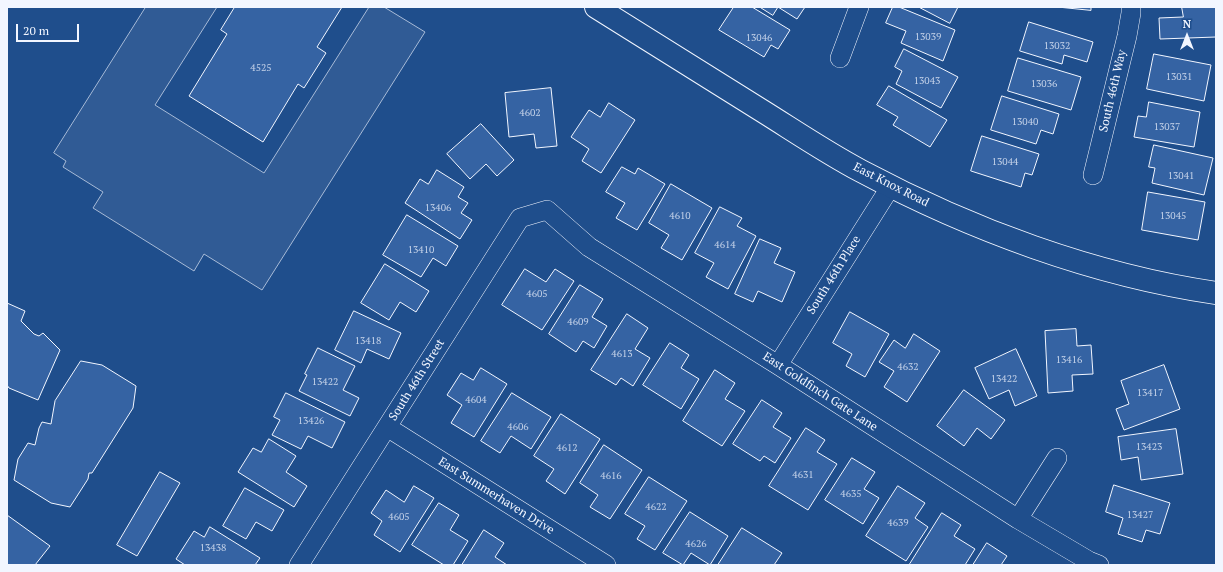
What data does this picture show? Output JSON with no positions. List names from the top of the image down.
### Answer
{
  "streets": {
    "street": [
      "South 46th Way",
      "East Knox Road",
      "South 46th Place",
      "South 46th Street",
      "East Goldfinch Gate Lane",
      "East Summerhaven Drive"
    ]
  },
  "crossings": [
    ["East Knox Road", "South 46th Place"],
    ["South 46th Place", "East Goldfinch Gate Lane"],
    ["South 46th Street", "East Goldfinch Gate Lane"],
    ["South 46th Street", "East Summerhaven Drive"]
  ],
  "house_numbers": [
    "13039",
    "13046",
    "13032",
    "4525",
    "13031",
    "13043",
    "13036",
    "4602",
    "13040",
    "13037",
    "13044",
    "13041",
    "13406",
    "4610",
    "13045",
    "4614",
    "13410",
    "4605",
    "4609",
    "13418",
    "4613",
    "13416",
    "4632",
    "13422",
    "13422",
    "13417",
    "4604",
    "13426",
    "4606",
    "13423",
    "4612",
    "4631",
    "4616",
    "4635",
    "4622",
    "13427",
    "4605",
    "4639",
    "4626",
    "13438"
  ],
  "scale_bar": "20 m",
  "north": "top"
}
